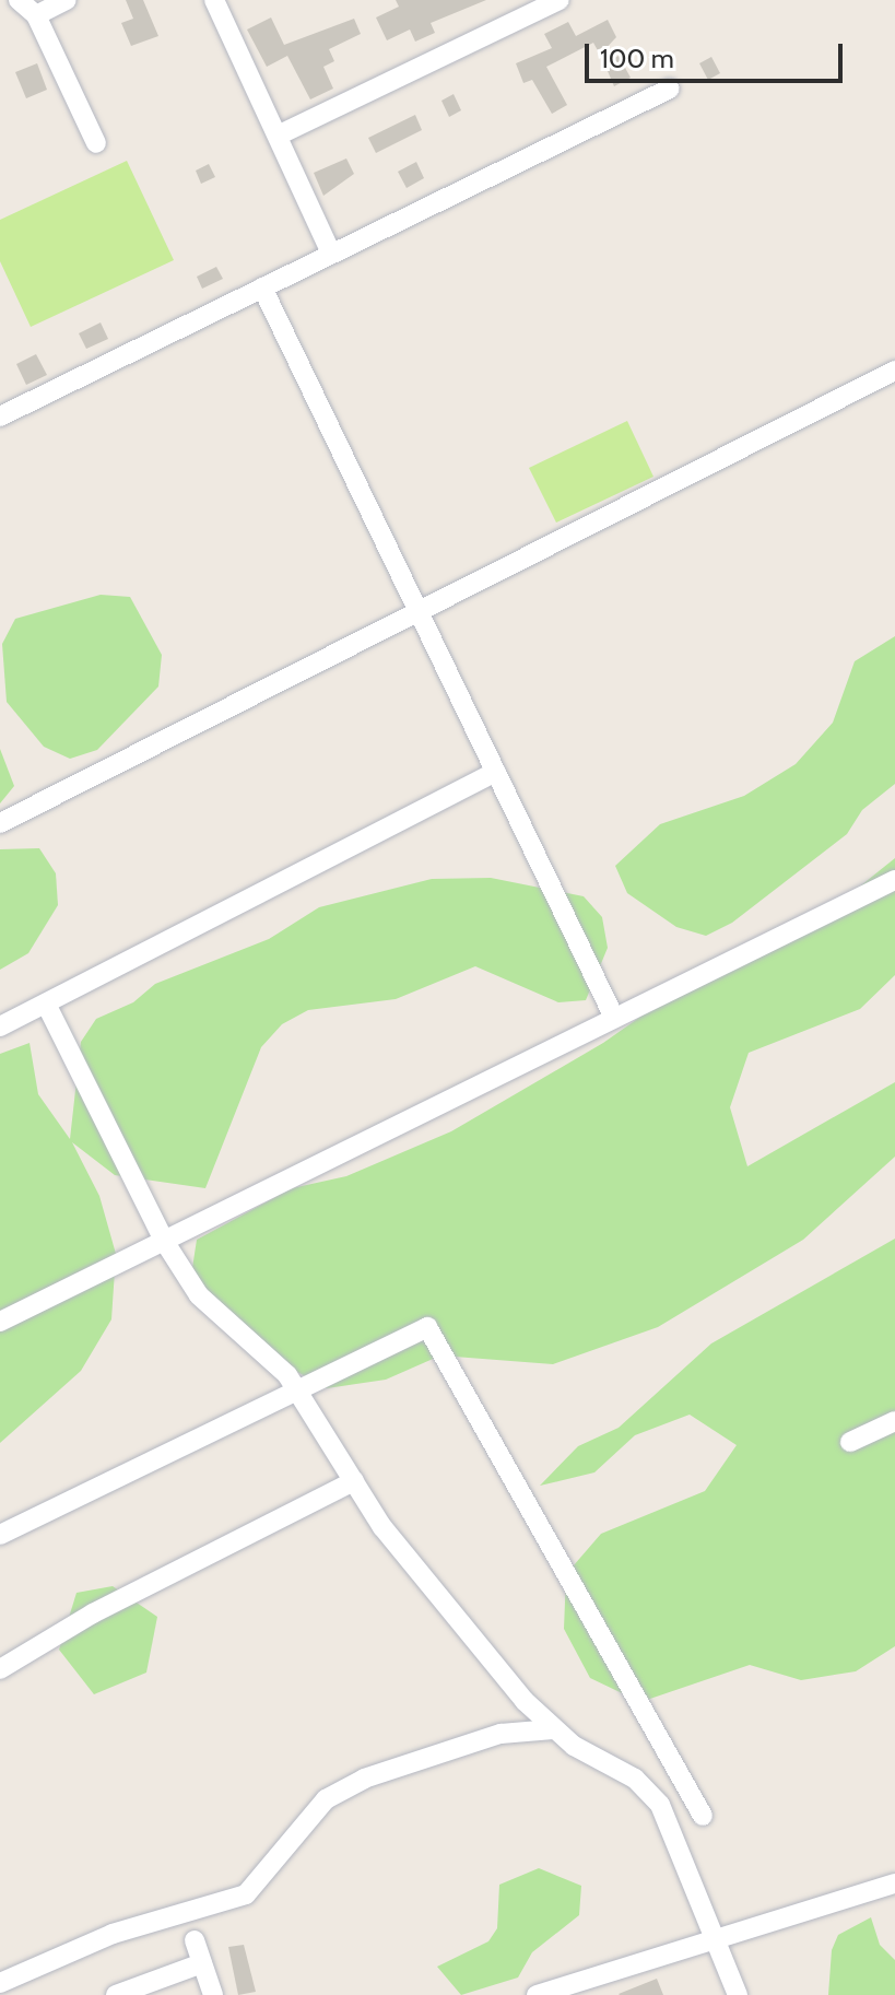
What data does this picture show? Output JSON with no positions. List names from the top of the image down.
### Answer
{
  "scale_bar": "100 m"
}
